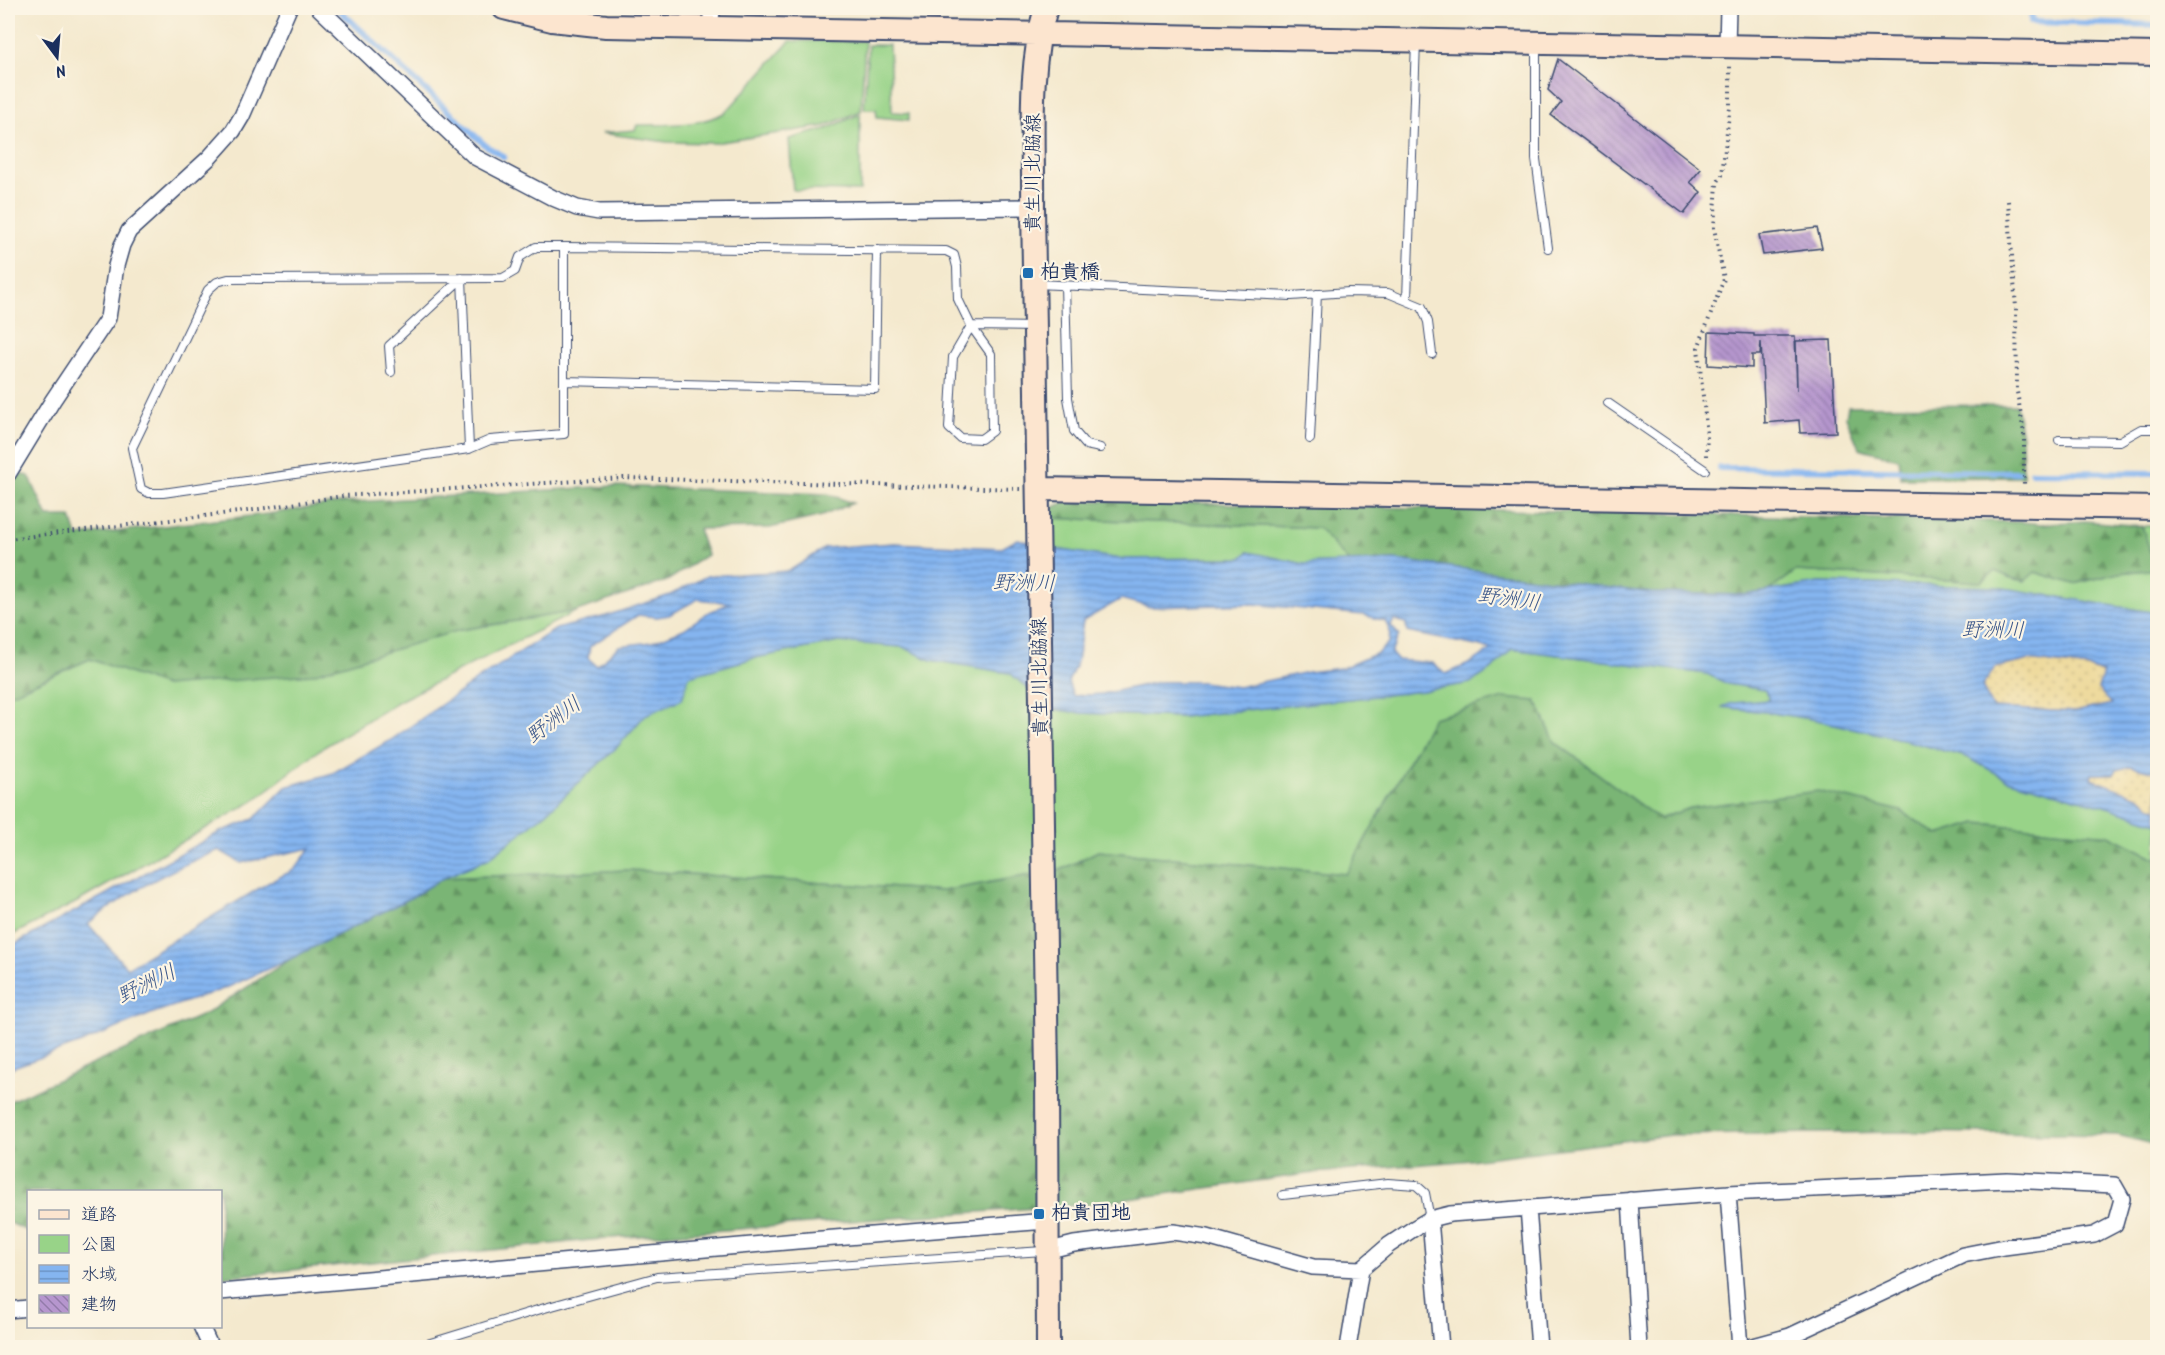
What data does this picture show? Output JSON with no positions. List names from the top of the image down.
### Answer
{
  "streets": {
    "street": ["貴生川北脇線"]
  },
  "water": ["野洲川"],
  "places": {
    "transit": ["柏貴橋", "柏貴団地"]
  },
  "legend": [
    "道路",
    "公園",
    "水域",
    "建物"
  ],
  "north": "bottom"
}
